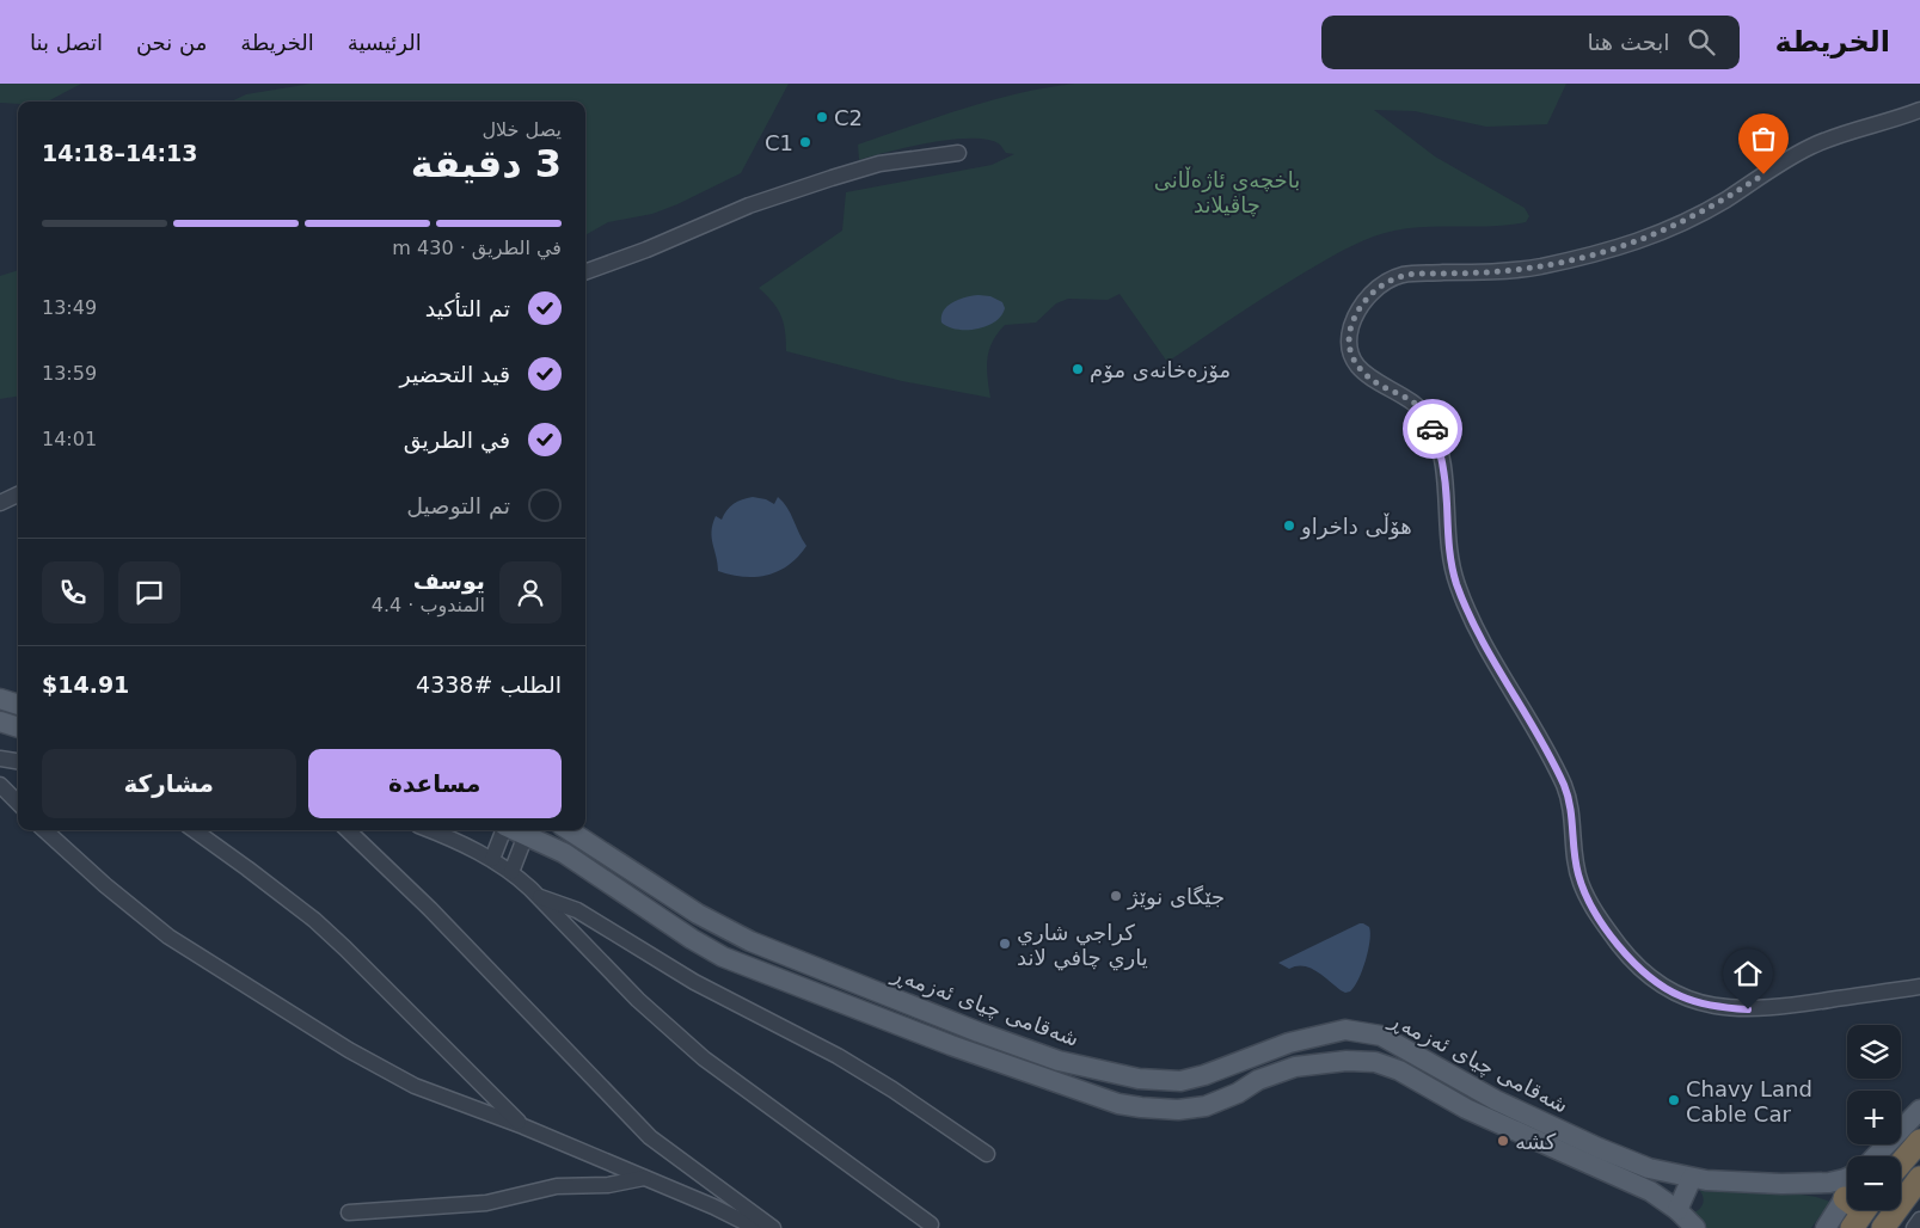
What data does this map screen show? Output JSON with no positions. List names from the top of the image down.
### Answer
{
  "streets": {
    "main road": ["شەقامی چیای ئەزمەڕ"]
  },
  "parks": ["باخچەی ئاژەڵانی چاڤیلاند"],
  "places": [
    "C2",
    "C1",
    "مۆزەخانەی مۆم",
    "هۆڵی داخراو",
    "جێگای نوێژ",
    "كراجي شاري ياري چافي لاند",
    "Chavy Land Cable Car",
    "كشه"
  ],
  "page": {
    "header": "الخريطة",
    "search": "ابحث هنا",
    "nav": [
      "الرئيسية",
      "الخريطة",
      "من نحن",
      "اتصل بنا"
    ],
    "heading": ["3 دقيقة", "يصل خلال", "14:13–14:18"],
    "panel": [
      "يوسف",
      "المندوب · 4.4",
      "الطلب #4338",
      "$14.91"
    ],
    "bar": "في الطريق · 430 m",
    "list": [
      ["تم التأكيد", "13:49"],
      ["قيد التحضير", "13:59"],
      ["في الطريق", "14:01"],
      "تم التوصيل"
    ],
    "buttons": ["مساعدة", "مشاركة"],
    "map_buttons": ["+", "−"]
  }
}
